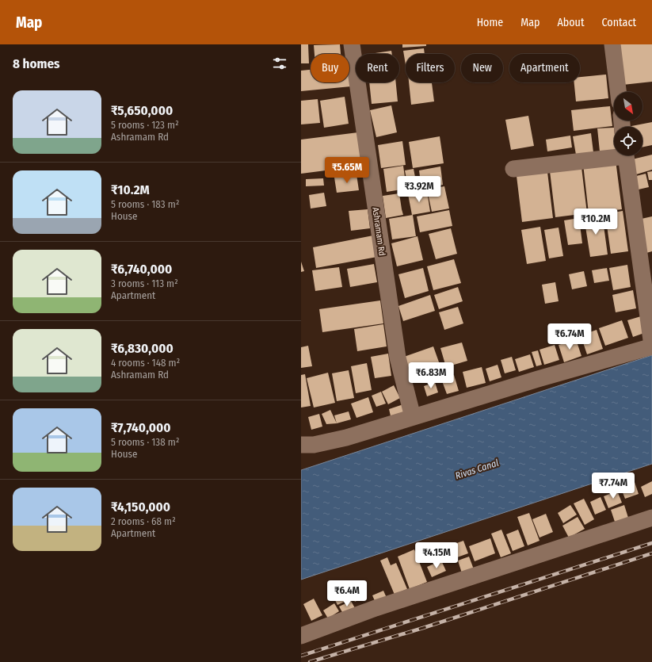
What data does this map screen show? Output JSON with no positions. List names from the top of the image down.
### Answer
{
  "streets": {
    "street": ["Ashramam Rd"]
  },
  "water": ["Rivas Canal"],
  "north": "bottom right",
  "page": {
    "header": "Map",
    "nav": [
      "Home",
      "Map",
      "About",
      "Contact"
    ],
    "heading": "8 homes",
    "chip": [
      "Buy",
      "Rent",
      "Filters",
      "New",
      "Apartment"
    ],
    "list": [
      {
        "name": "₹5,650,000",
        "note": "5 rooms · 123 m² · Ashramam Rd"
      },
      {
        "name": "₹10.2M",
        "note": "5 rooms · 183 m² · House"
      },
      {
        "name": "₹6,740,000",
        "note": "3 rooms · 113 m² · Apartment"
      },
      {
        "name": "₹6,830,000",
        "note": "4 rooms · 148 m² · Ashramam Rd"
      },
      {
        "name": "₹7,740,000",
        "note": "5 rooms · 138 m² · House"
      },
      {
        "name": "₹4,150,000",
        "note": "2 rooms · 68 m² · Apartment"
      }
    ],
    "price": [
      "₹5.65M",
      "₹3.92M",
      "₹10.2M",
      "₹6.74M",
      "₹6.83M",
      "₹7.74M",
      "₹4.15M",
      "₹6.4M"
    ]
  }
}
